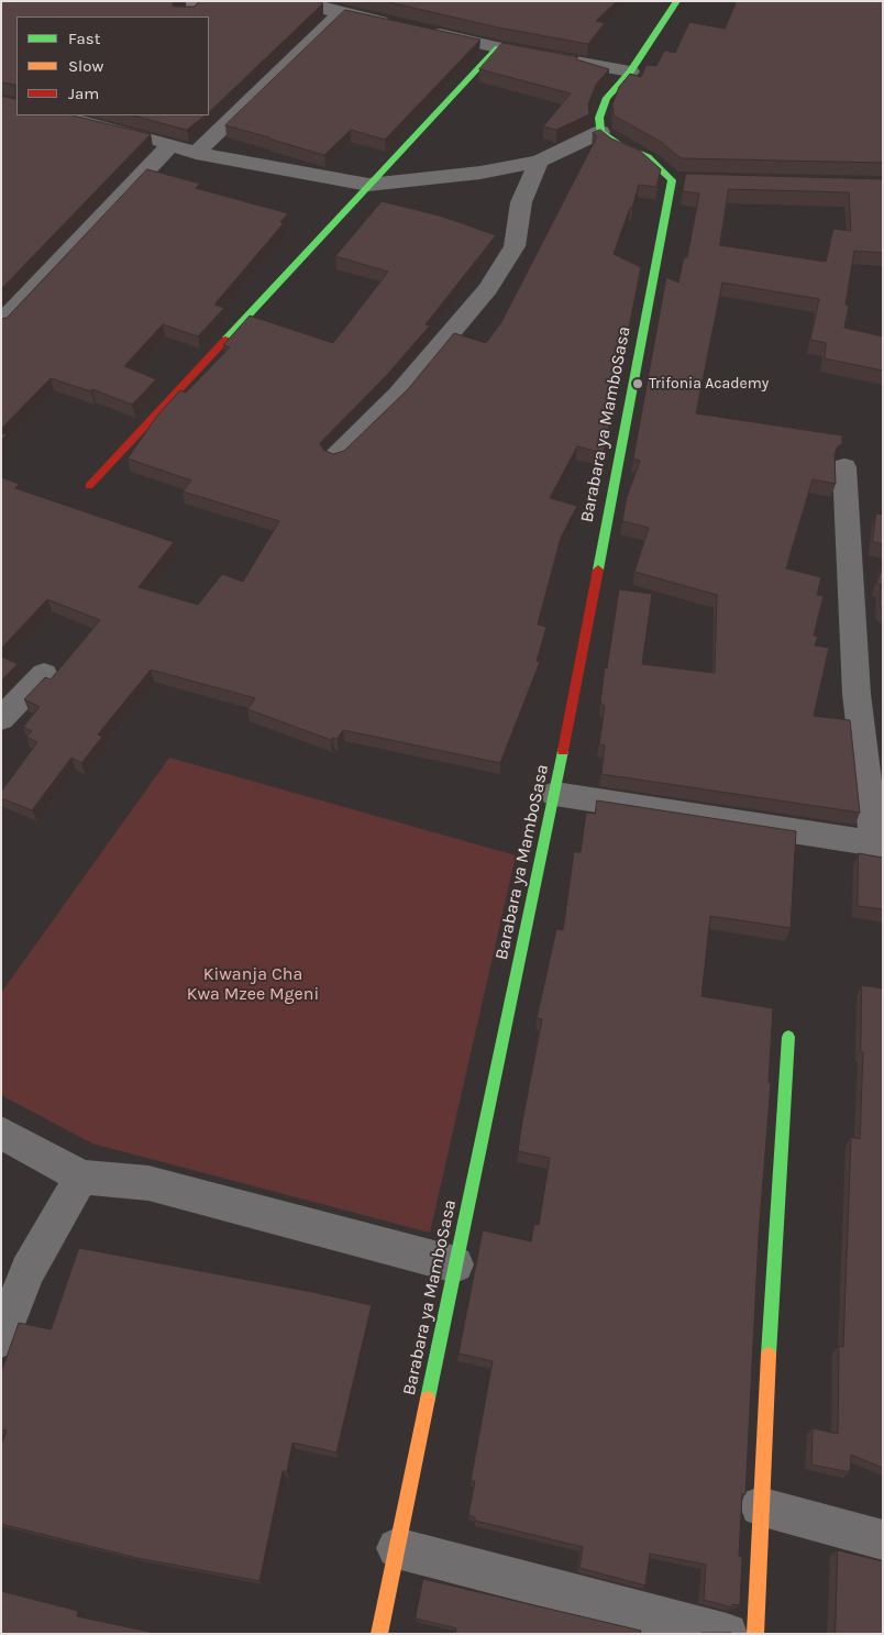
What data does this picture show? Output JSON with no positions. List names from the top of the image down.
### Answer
{
  "streets": {
    "street": ["Barabara ya MamboSasa"]
  },
  "parks": ["Kiwanja Cha Kwa Mzee Mgeni"],
  "places": ["Trifonia Academy"],
  "legend": ["Fast", "Slow", "Jam"]
}
